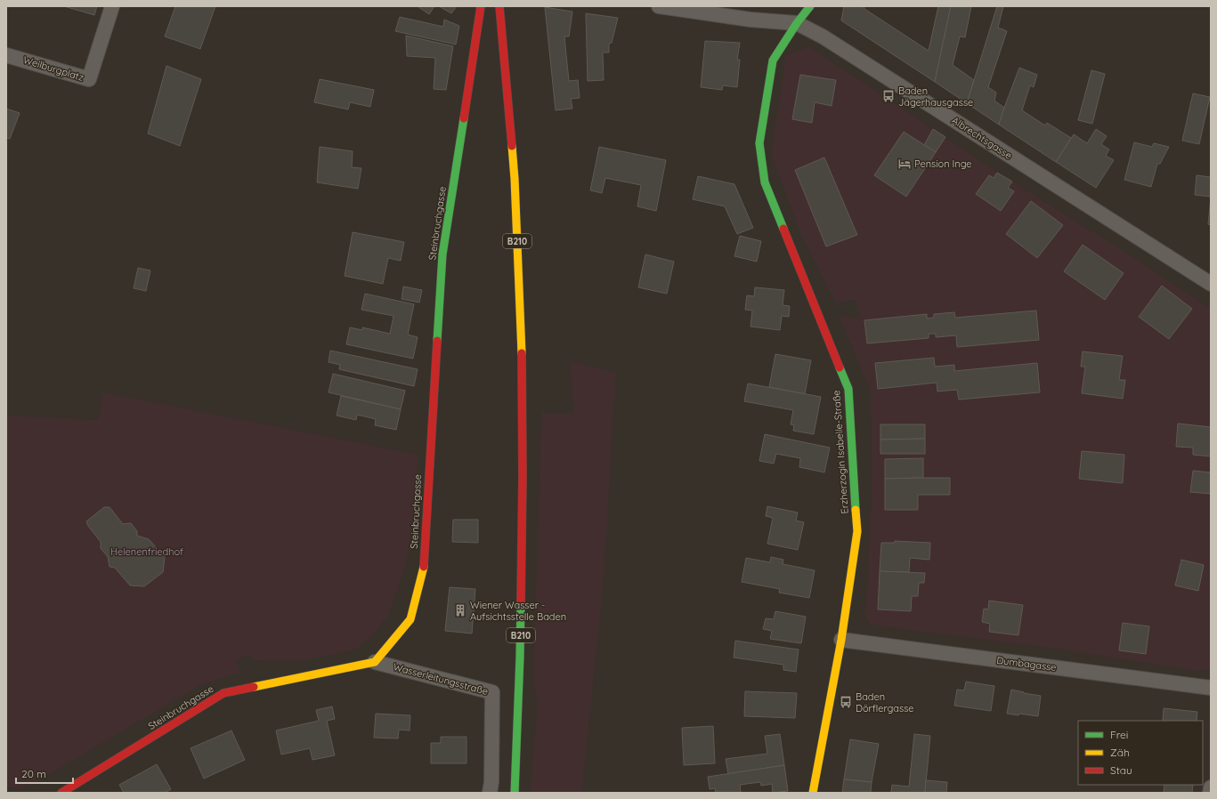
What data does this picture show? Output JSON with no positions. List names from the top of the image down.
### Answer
{
  "streets": {
    "street": [
      "Weilburgplatz",
      "Albrechtsgasse",
      "Steinbruchgasse",
      "B210",
      "Erzherzogin Isabelle-Straße",
      "Dumbagasse",
      "Wasserleitungsstraße"
    ]
  },
  "crossings": [
    ["Albrechtsgasse", "Erzherzogin Isabelle-Straße"],
    ["Steinbruchgasse", "Wasserleitungsstraße"],
    ["Erzherzogin Isabelle-Straße", "Dumbagasse"]
  ],
  "parks": ["Helenenfriedhof"],
  "places": {
    "bus stop": ["Baden Jägerhausgasse", "Baden Dörflergasse"],
    "hotel": ["Pension Inge"],
    "building": ["Wiener Wasser - Aufsichtsstelle Baden"]
  },
  "legend": ["Frei", "Zäh", "Stau"],
  "scale_bar": "20 m"
}
